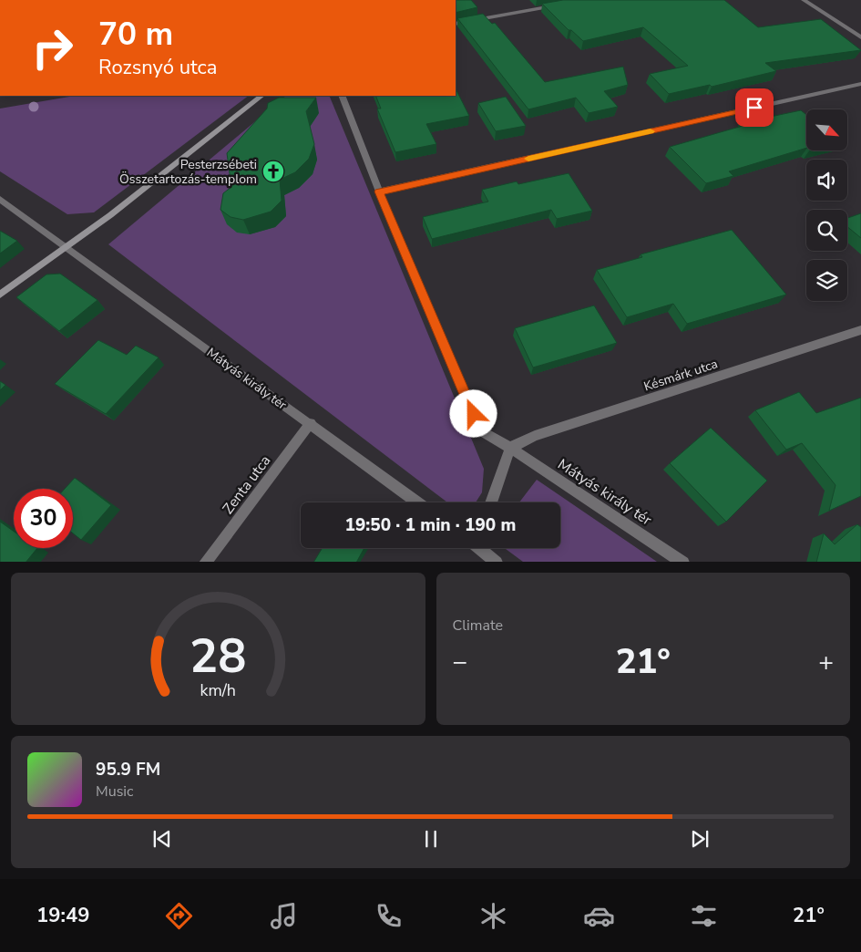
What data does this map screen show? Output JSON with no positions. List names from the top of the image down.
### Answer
{
  "streets": {
    "street": ["Késmárk utca", "Mátyás király tér", "Zenta utca"]
  },
  "crossings": [
    ["Késmárk utca", "Mátyás király tér"],
    ["Mátyás király tér", "Zenta utca"]
  ],
  "places": {
    "church": ["Pesterzsébeti Összetartozás-templom"]
  },
  "north": "bottom right",
  "page": {
    "turn": ["70 m", "Rozsnyó utca"],
    "limit": "30",
    "trip": "19:50 · 1 min · 190 m",
    "tile": "Climate",
    "heat": ["−", "21°", "+"],
    "song": ["95.9 FM", "Music"],
    "tabs": ["19:49", "21°"],
    "gauge": ["28", "km/h"]
  }
}
